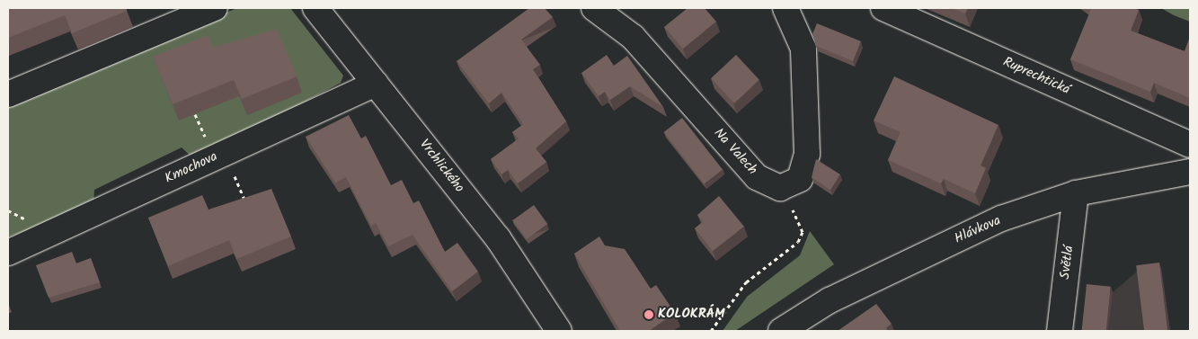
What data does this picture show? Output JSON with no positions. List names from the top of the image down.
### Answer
{
  "streets": {
    "street": [
      "Ruprechtická",
      "Na Valech",
      "Vrchlického",
      "Kmochova",
      "Hlávkova",
      "Světlá"
    ]
  },
  "crossings": [
    ["Vrchlického", "Kmochova"],
    ["Hlávkova", "Světlá"]
  ],
  "places": ["KOLOKRÁM"]
}
